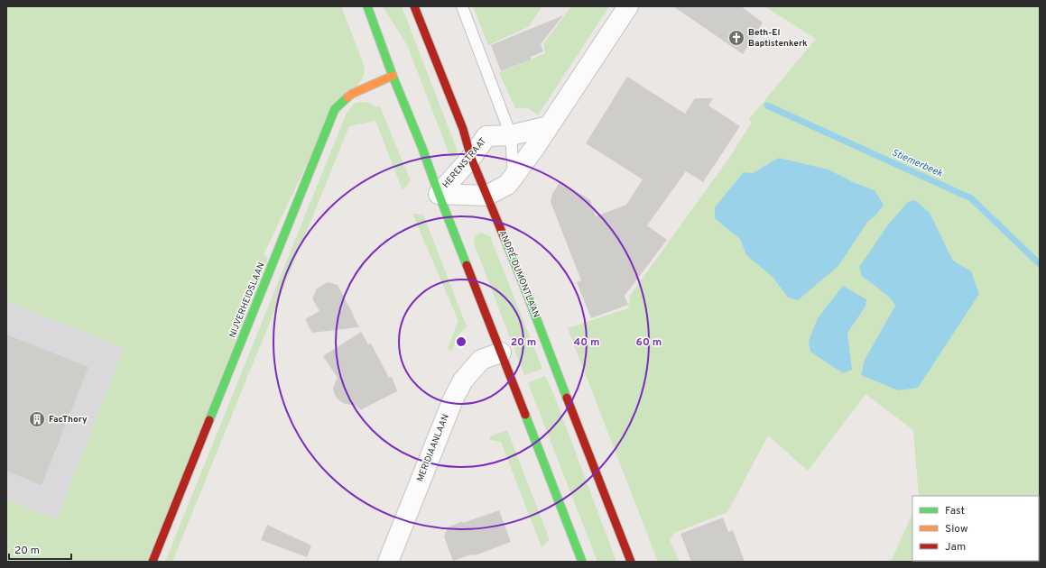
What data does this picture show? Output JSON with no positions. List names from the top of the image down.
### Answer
{
  "streets": {
    "main road": ["ANDRÉ DUMONTLAAN", "NIJVERHEIDSLAAN"],
    "street": ["HERENSTRAAT", "MERIDIAANLAAN"]
  },
  "crossings": [
    ["HERENSTRAAT", "ANDRÉ DUMONTLAAN"]
  ],
  "water": ["Stiemerbeek"],
  "places": {
    "church": ["Beth-El Baptistenkerk"],
    "building": ["FacThory"]
  },
  "legend": ["Fast", "Slow", "Jam"],
  "scale_bar": "20 m",
  "rings": ["20 m", "40 m", "60 m"]
}
